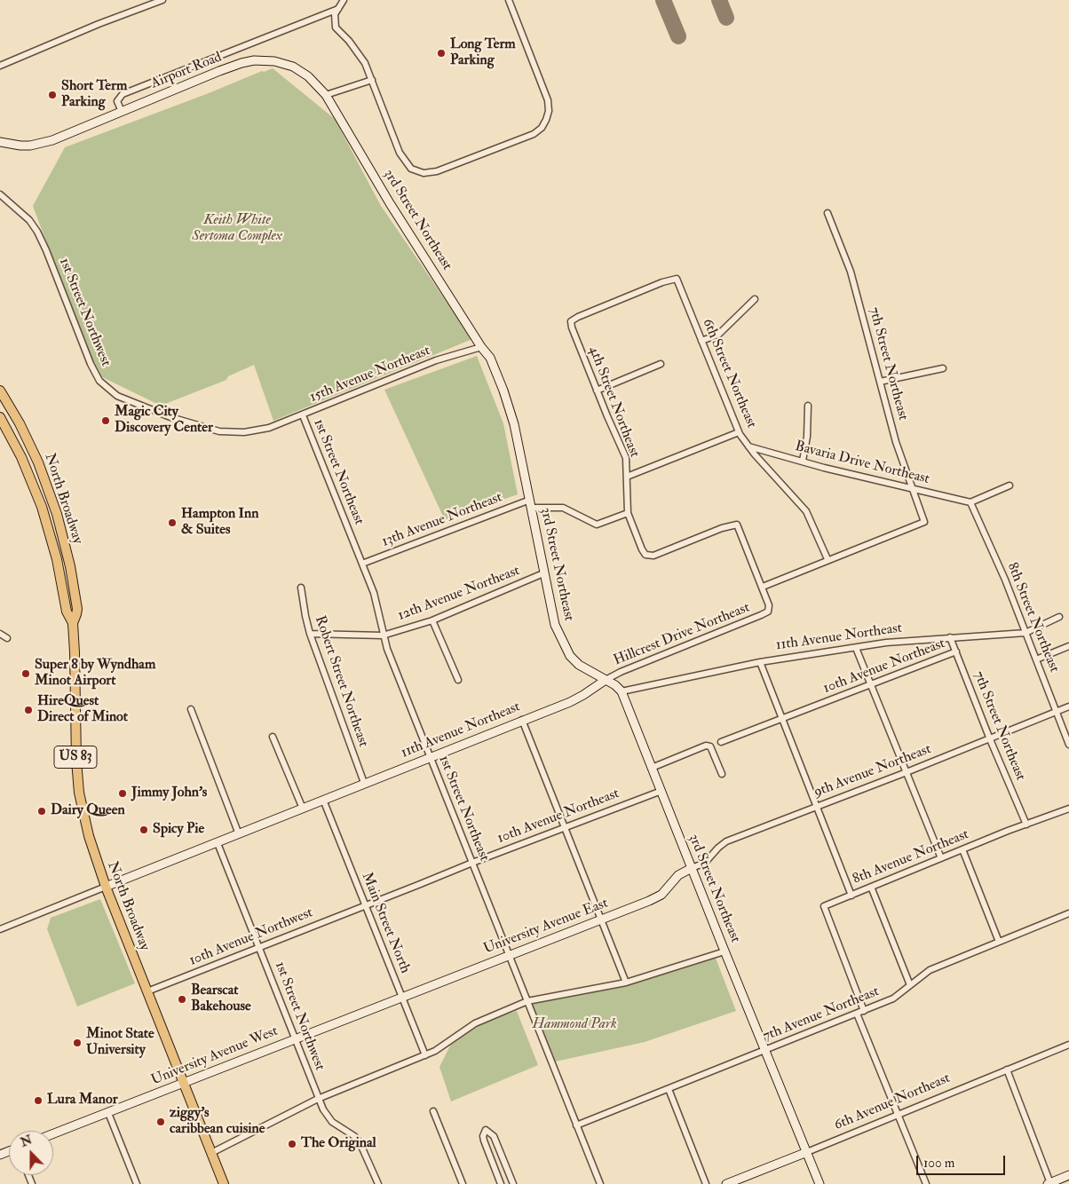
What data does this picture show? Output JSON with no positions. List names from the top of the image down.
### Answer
{
  "streets": {
    "main road": ["North Broadway", "US 83"],
    "street": [
      "Airport Road",
      "3rd Street Northeast",
      "1st Street Northwest",
      "7th Street Northeast",
      "6th Street Northeast",
      "15th Avenue Northeast",
      "4th Street Northeast",
      "Bavaria Drive Northeast",
      "1st Street Northeast",
      "13th Avenue Northeast",
      "12th Avenue Northeast",
      "8th Street Northeast",
      "Hillcrest Drive Northeast",
      "11th Avenue Northeast",
      "10th Avenue Northeast",
      "Robert Street Northeast",
      "9th Avenue Northeast",
      "8th Avenue Northeast",
      "Main Street North",
      "University Avenue East",
      "10th Avenue Northwest",
      "7th Avenue Northeast",
      "University Avenue West",
      "6th Avenue Northeast"
    ]
  },
  "crossings": [
    ["Airport Road", "3rd Street Northeast"],
    ["3rd Street Northeast", "15th Avenue Northeast"],
    ["3rd Street Northeast", "13th Avenue Northeast"],
    ["3rd Street Northeast", "12th Avenue Northeast"],
    ["3rd Street Northeast", "Hillcrest Drive Northeast"],
    ["3rd Street Northeast", "11th Avenue Northeast"],
    ["3rd Street Northeast", "10th Avenue Northeast"],
    ["3rd Street Northeast", "9th Avenue Northeast"],
    ["3rd Street Northeast", "University Avenue East"],
    ["3rd Street Northeast", "7th Avenue Northeast"],
    ["3rd Street Northeast", "6th Avenue Northeast"],
    ["1st Street Northwest", "15th Avenue Northeast"],
    ["1st Street Northwest", "11th Avenue Northeast"],
    ["1st Street Northwest", "10th Avenue Northwest"],
    ["1st Street Northwest", "University Avenue West"],
    ["7th Street Northeast", "Bavaria Drive Northeast"],
    ["7th Street Northeast", "Hillcrest Drive Northeast"],
    ["7th Street Northeast", "11th Avenue Northeast"],
    ["7th Street Northeast", "10th Avenue Northeast"],
    ["7th Street Northeast", "9th Avenue Northeast"],
    ["7th Street Northeast", "8th Avenue Northeast"],
    ["6th Street Northeast", "4th Street Northeast"],
    ["6th Street Northeast", "Bavaria Drive Northeast"],
    ["6th Street Northeast", "Hillcrest Drive Northeast"],
    ["15th Avenue Northeast", "1st Street Northeast"],
    ["4th Street Northeast", "13th Avenue Northeast"],
    ["4th Street Northeast", "Hillcrest Drive Northeast"],
    ["Bavaria Drive Northeast", "8th Street Northeast"],
    ["1st Street Northeast", "13th Avenue Northeast"],
    ["1st Street Northeast", "12th Avenue Northeast"],
    ["1st Street Northeast", "11th Avenue Northeast"],
    ["1st Street Northeast", "10th Avenue Northeast"],
    ["1st Street Northeast", "University Avenue East"],
    ["1st Street Northeast", "7th Avenue Northeast"],
    ["North Broadway", "11th Avenue Northeast"],
    ["North Broadway", "10th Avenue Northwest"],
    ["North Broadway", "University Avenue West"],
    ["12th Avenue Northeast", "Robert Street Northeast"],
    ["8th Street Northeast", "11th Avenue Northeast"],
    ["8th Street Northeast", "9th Avenue Northeast"],
    ["Hillcrest Drive Northeast", "11th Avenue Northeast"],
    ["11th Avenue Northeast", "Robert Street Northeast"],
    ["11th Avenue Northeast", "Main Street North"],
    ["10th Avenue Northeast", "Main Street North"],
    ["10th Avenue Northeast", "10th Avenue Northwest"],
    ["9th Avenue Northeast", "University Avenue East"],
    ["8th Avenue Northeast", "7th Avenue Northeast"],
    ["Main Street North", "University Avenue East"],
    ["Main Street North", "10th Avenue Northwest"],
    ["Main Street North", "University Avenue West"],
    ["University Avenue East", "University Avenue West"]
  ],
  "parks": ["Keith White Sertoma Complex", "Hammond Park"],
  "places": [
    "Long Term Parking",
    "Short Term Parking",
    "Magic City Discovery Center",
    "Hampton Inn & Suites",
    "Super 8 by Wyndham Minot Airport",
    "HireQuest Direct of Minot",
    "Jimmy John's",
    "Dairy Queen",
    "Spicy Pie",
    "Bearscat Bakehouse",
    "Minot State University",
    "Lura Manor",
    "ziggy's caribbean cuisine",
    "The Original"
  ],
  "scale_bar": "100 m",
  "north": "top"
}
